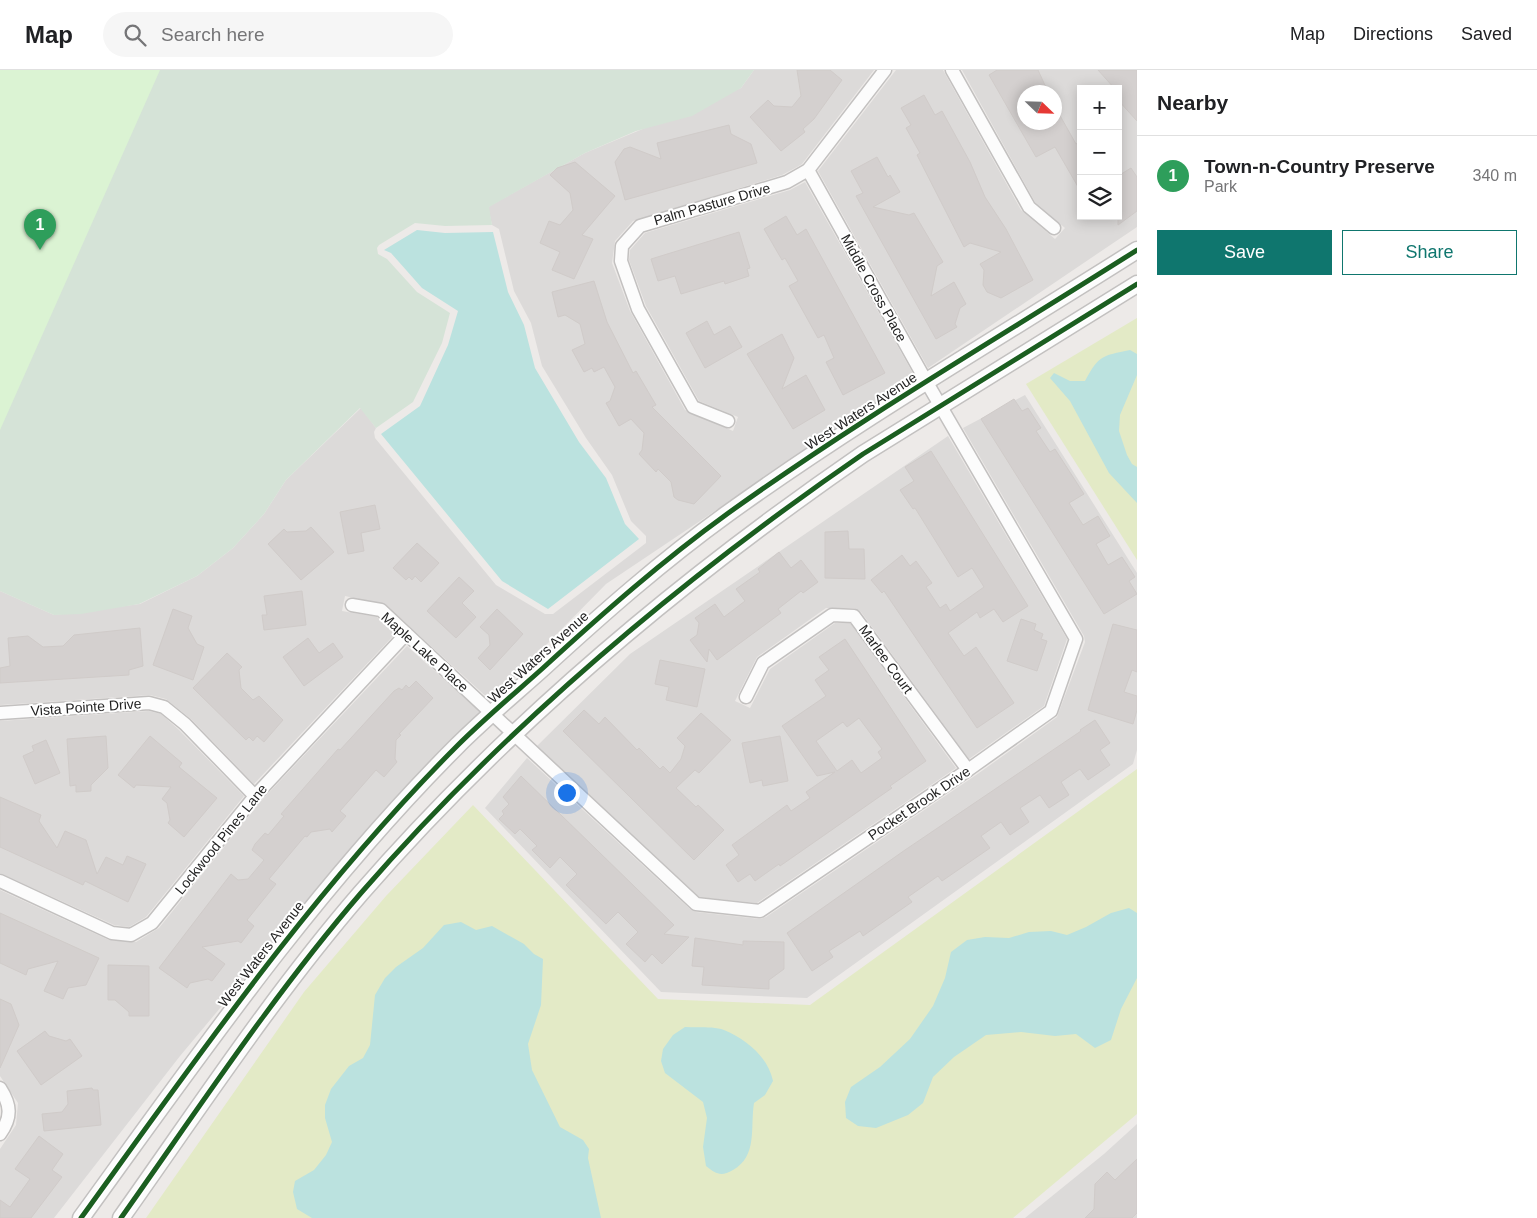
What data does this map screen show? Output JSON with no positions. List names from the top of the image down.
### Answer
{
  "streets": {
    "street": [
      "Palm Pasture Drive",
      "Middle Cross Place",
      "West Waters Avenue",
      "Maple Lake Place",
      "Marlee Court",
      "Vista Pointe Drive",
      "Pocket Brook Drive",
      "Lockwood Pines Lane"
    ]
  },
  "crossings": [
    ["Palm Pasture Drive", "Middle Cross Place"],
    ["Middle Cross Place", "West Waters Avenue"],
    ["Middle Cross Place", "Pocket Brook Drive"],
    ["West Waters Avenue", "Maple Lake Place"],
    ["Maple Lake Place", "Pocket Brook Drive"],
    ["Maple Lake Place", "Lockwood Pines Lane"],
    ["Marlee Court", "Pocket Brook Drive"],
    ["Vista Pointe Drive", "Lockwood Pines Lane"]
  ],
  "north": "bottom right",
  "page": {
    "header": "Map",
    "search": "Search here",
    "nav": ["Map", "Directions", "Saved"],
    "heading": "Nearby",
    "map_buttons": ["+", "−"],
    "list": [
      {
        "mark": "1",
        "name": "Town-n-Country Preserve",
        "note": "Park",
        "value": "340 m"
      }
    ],
    "pins": "1",
    "buttons": ["Save", "Share"]
  }
}
